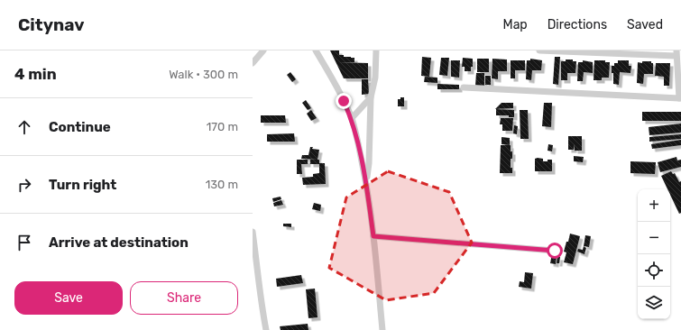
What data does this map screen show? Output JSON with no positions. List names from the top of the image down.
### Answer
{
  "page": {
    "header": "Citynav",
    "nav": ["Map", "Directions", "Saved"],
    "heading": ["4 min", "Walk · 300 m"],
    "list": [
      ["Continue", "170 m"],
      ["Turn right", "130 m"],
      "Arrive at destination"
    ],
    "map_buttons": ["+", "−"],
    "buttons": ["Save", "Share"]
  }
}
